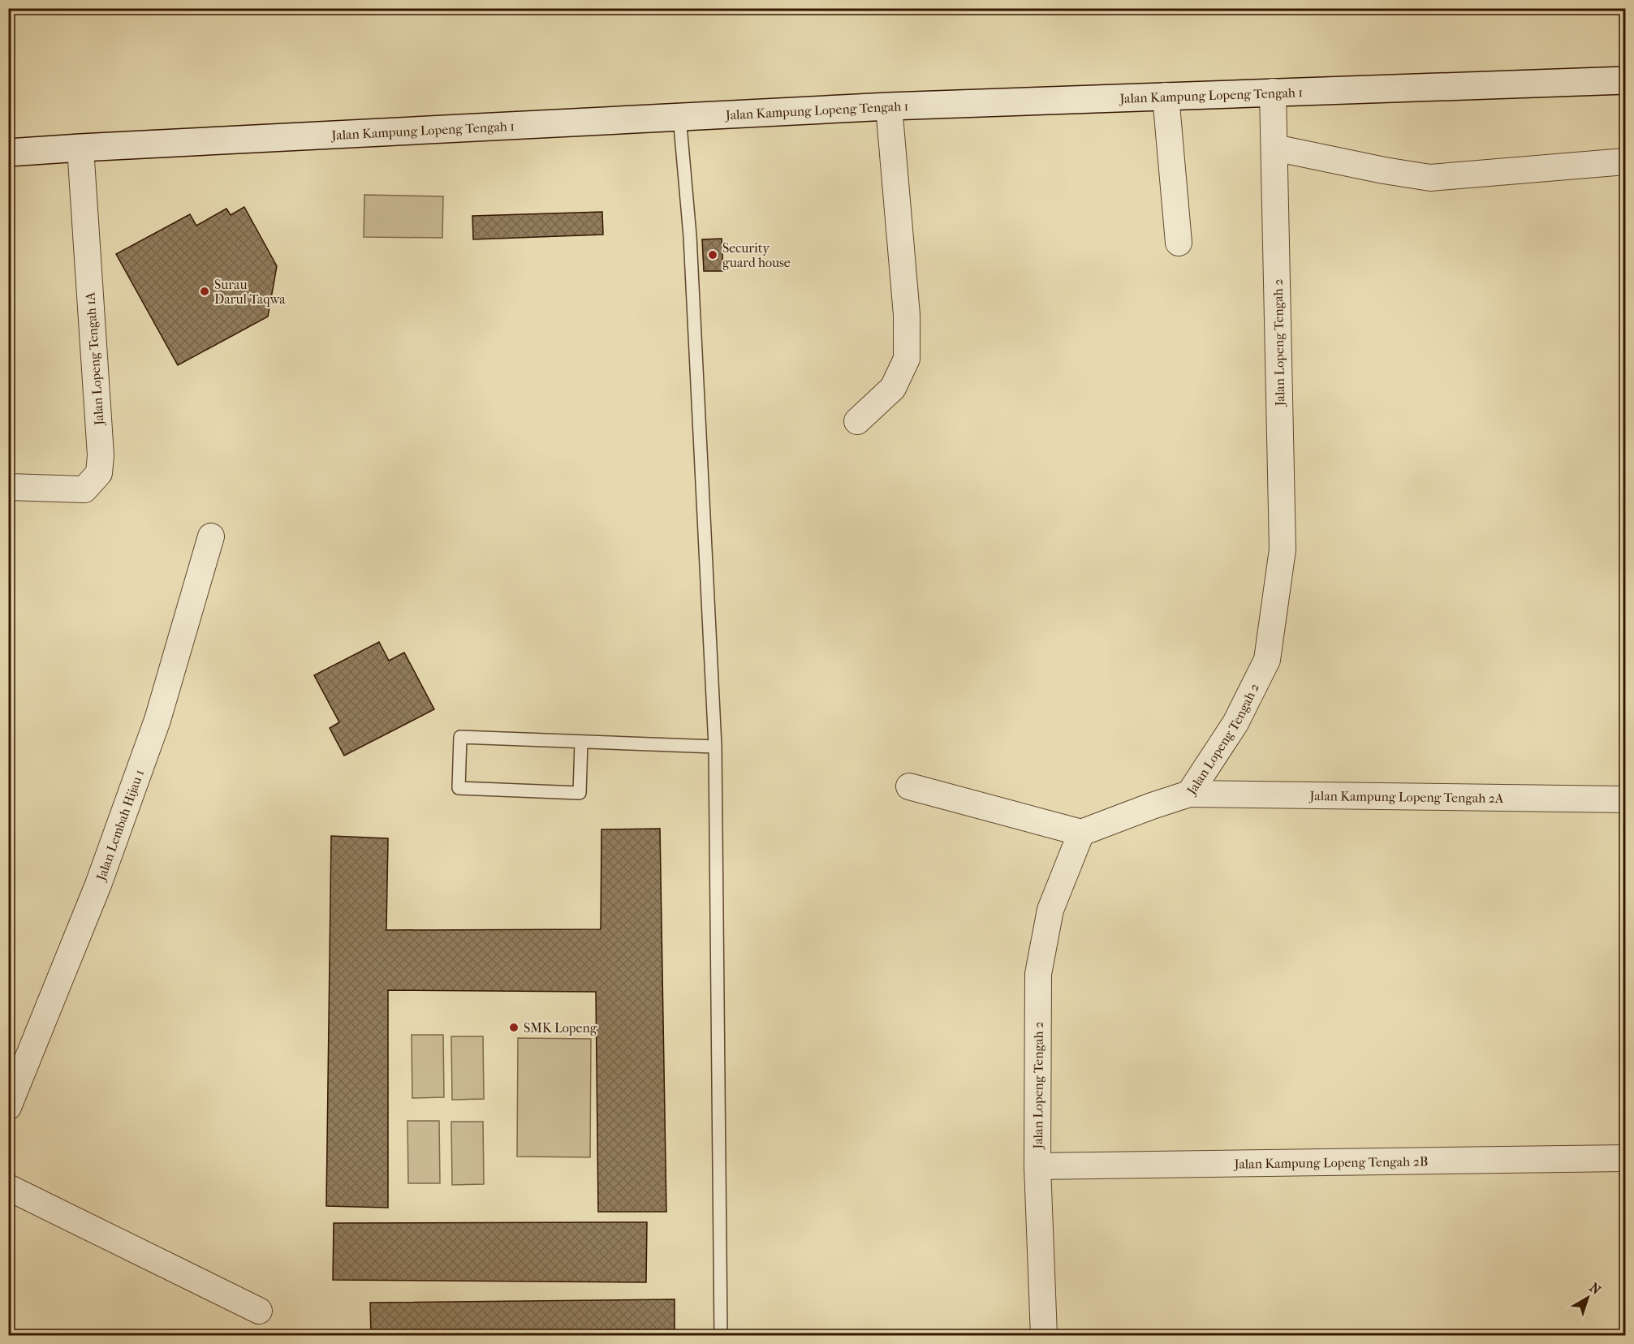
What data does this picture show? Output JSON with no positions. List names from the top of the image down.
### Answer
{
  "streets": {
    "street": [
      "Jalan Kampung Lopeng Tengah 1",
      "Jalan Lopeng Tengah 2",
      "Jalan Lopeng Tengah 1A",
      "Jalan Kampung Lopeng Tengah 2A",
      "Jalan Lembah Hijau 1",
      "Jalan Kampung Lopeng Tengah 2B"
    ]
  },
  "crossings": [
    ["Jalan Kampung Lopeng Tengah 1", "Jalan Lopeng Tengah 2"],
    ["Jalan Kampung Lopeng Tengah 1", "Jalan Lopeng Tengah 1A"],
    ["Jalan Lopeng Tengah 2", "Jalan Kampung Lopeng Tengah 2A"],
    ["Jalan Lopeng Tengah 2", "Jalan Kampung Lopeng Tengah 2B"]
  ],
  "places": ["Security guard house", "Surau Darul Taqwa", "SMK Lopeng"],
  "north": "top right"
}
